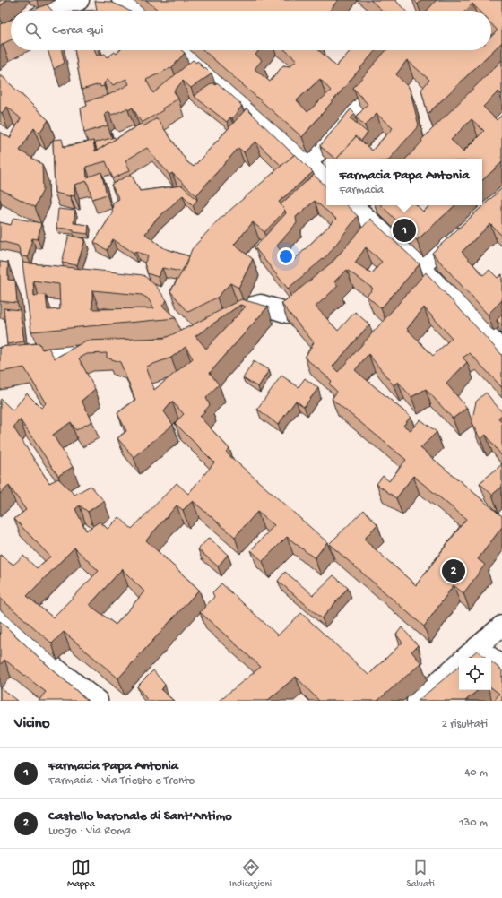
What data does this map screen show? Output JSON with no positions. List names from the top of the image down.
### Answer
{
  "page": {
    "search": "Cerca qui",
    "popup": ["Farmacia Papa Antonia", "Farmacia"],
    "pins": ["1", "2"],
    "heading": ["Vicino", "2 risultati"],
    "list": [
      {
        "mark": "1",
        "name": "Farmacia Papa Antonia",
        "note": "Farmacia · Via Trieste e Trento",
        "value": "40 m"
      },
      {
        "mark": "2",
        "name": "Castello baronale di Sant'Antimo",
        "note": "Luogo · Via Roma",
        "value": "130 m"
      }
    ],
    "nav": ["Mappa", "Indicazioni", "Salvati"]
  }
}
